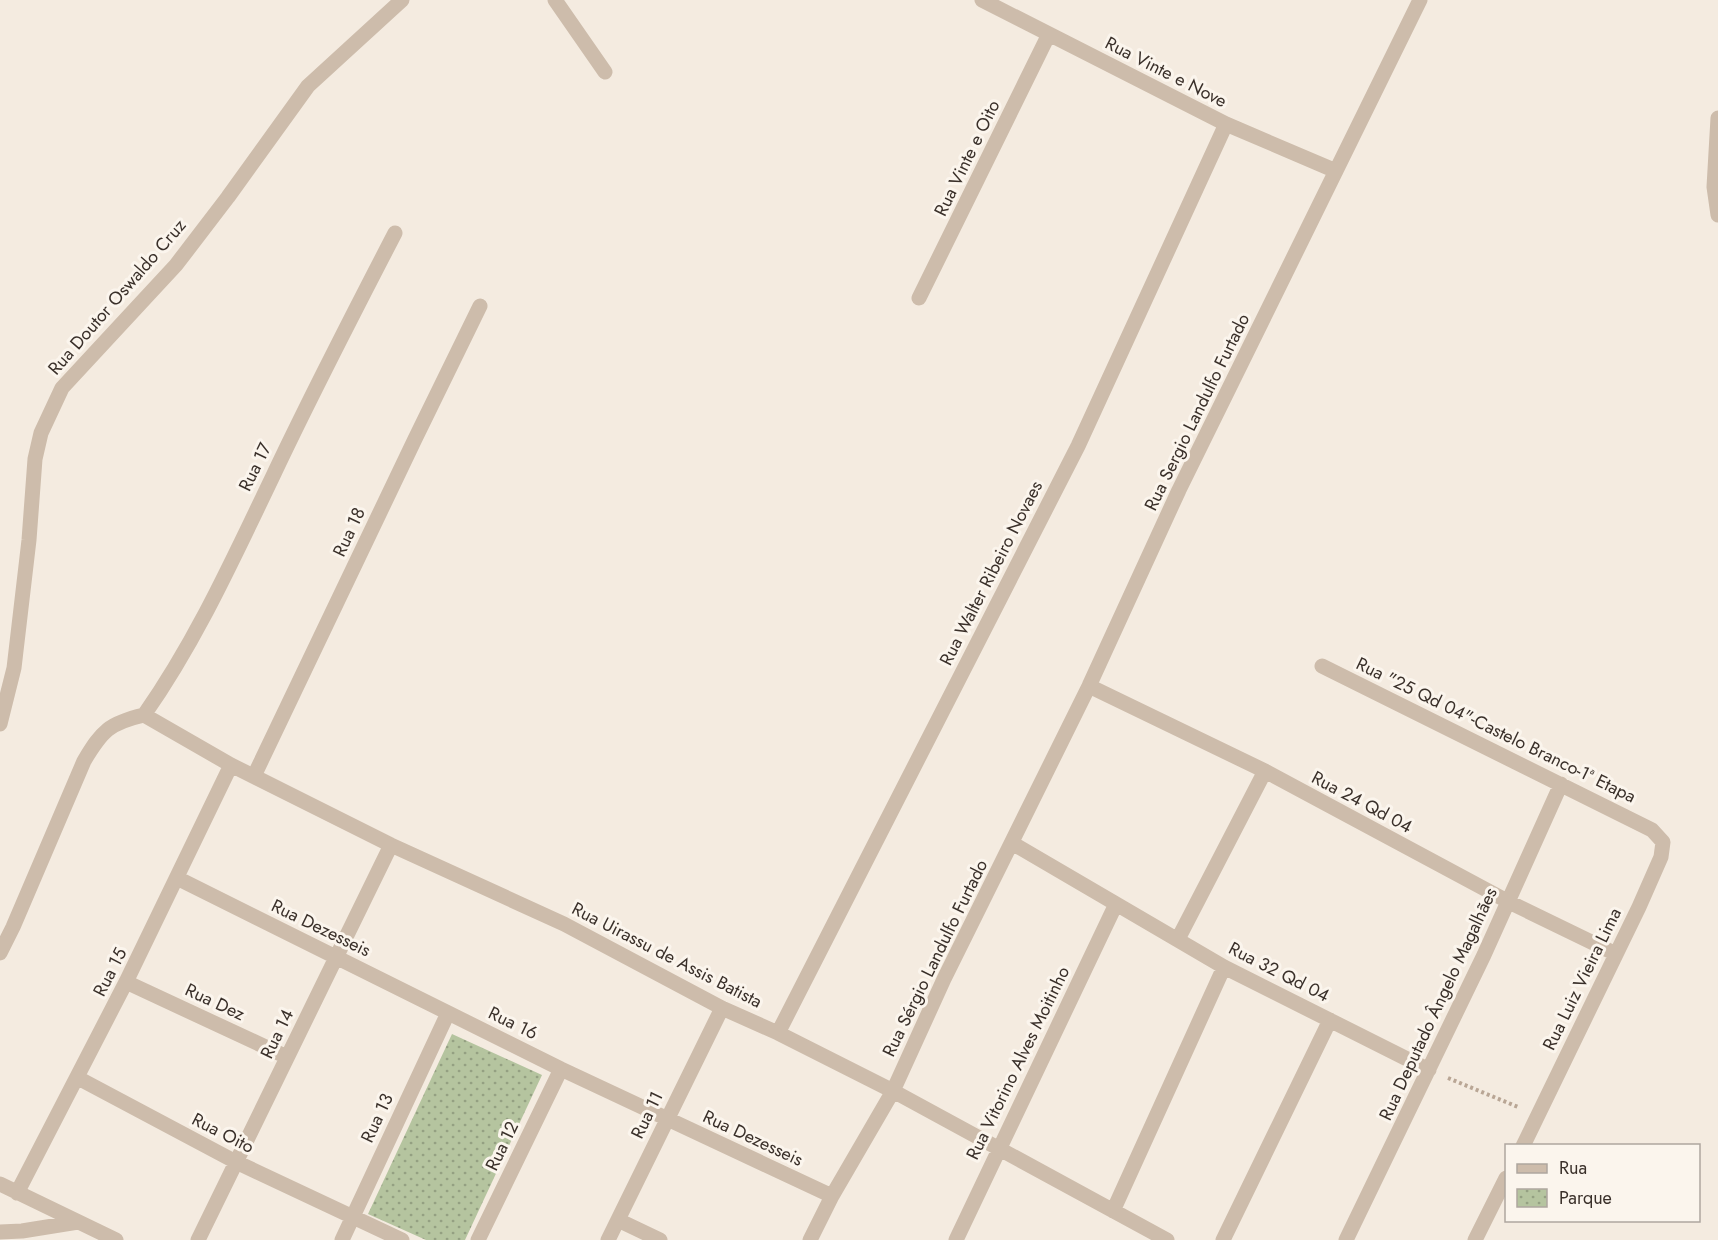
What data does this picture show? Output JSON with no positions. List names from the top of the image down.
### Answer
{
  "streets": {
    "street": [
      "Rua Vinte e Nove",
      "Rua Vinte e Oito",
      "Rua Doutor Oswaldo Cruz",
      "Rua Sergio Landulfo Furtado",
      "Rua 17",
      "Rua 18",
      "Rua Walter Ribeiro Novaes",
      "Rua \"25 Qd 04\"-Castelo Branco-1ª Etapa",
      "Rua 24 Qd 04",
      "Rua Dezesseis",
      "Rua Uirassu de Assis Batista",
      "Rua Sérgio Landulfo Furtado",
      "Rua 15",
      "Rua 32 Qd 04",
      "Rua Luiz Vieira Lima",
      "Rua Dez",
      "Rua Deputado Ângelo Magalhães",
      "Rua 16",
      "Rua 14",
      "Rua Vitorino Alves Moitinho",
      "Rua 11",
      "Rua 13",
      "Rua Oito",
      "Rua 12"
    ]
  },
  "crossings": [
    ["Rua Vinte e Nove", "Rua Vinte e Oito"],
    ["Rua Vinte e Nove", "Rua Sergio Landulfo Furtado"],
    ["Rua Vinte e Nove", "Rua Walter Ribeiro Novaes"],
    ["Rua Sergio Landulfo Furtado", "Rua 24 Qd 04"],
    ["Rua Sergio Landulfo Furtado", "Rua Sérgio Landulfo Furtado"],
    ["Rua Sergio Landulfo Furtado", "Rua 32 Qd 04"],
    ["Rua 17", "Rua Uirassu de Assis Batista"],
    ["Rua 18", "Rua Uirassu de Assis Batista"],
    ["Rua Walter Ribeiro Novaes", "Rua Uirassu de Assis Batista"],
    ["Rua \"25 Qd 04\"-Castelo Branco-1ª Etapa", "Rua Luiz Vieira Lima"],
    ["Rua \"25 Qd 04\"-Castelo Branco-1ª Etapa", "Rua Deputado Ângelo Magalhães"],
    ["Rua 24 Qd 04", "Rua Luiz Vieira Lima"],
    ["Rua 24 Qd 04", "Rua Deputado Ângelo Magalhães"],
    ["Rua Dezesseis", "Rua Sérgio Landulfo Furtado"],
    ["Rua Dezesseis", "Rua 15"],
    ["Rua Dezesseis", "Rua 16"],
    ["Rua Dezesseis", "Rua 14"],
    ["Rua Dezesseis", "Rua 11"],
    ["Rua Dezesseis", "Rua 13"],
    ["Rua Dezesseis", "Rua 12"],
    ["Rua Uirassu de Assis Batista", "Rua Sérgio Landulfo Furtado"],
    ["Rua Uirassu de Assis Batista", "Rua 15"],
    ["Rua Uirassu de Assis Batista", "Rua 14"],
    ["Rua Uirassu de Assis Batista", "Rua Vitorino Alves Moitinho"],
    ["Rua Uirassu de Assis Batista", "Rua 11"],
    ["Rua Sérgio Landulfo Furtado", "Rua 32 Qd 04"],
    ["Rua 15", "Rua Dez"],
    ["Rua 15", "Rua Oito"],
    ["Rua 32 Qd 04", "Rua Deputado Ângelo Magalhães"],
    ["Rua 32 Qd 04", "Rua Vitorino Alves Moitinho"],
    ["Rua Dez", "Rua 14"],
    ["Rua 16", "Rua 13"],
    ["Rua 16", "Rua 12"],
    ["Rua 14", "Rua Oito"],
    ["Rua 13", "Rua Oito"]
  ],
  "legend": ["Rua", "Parque"]
}
